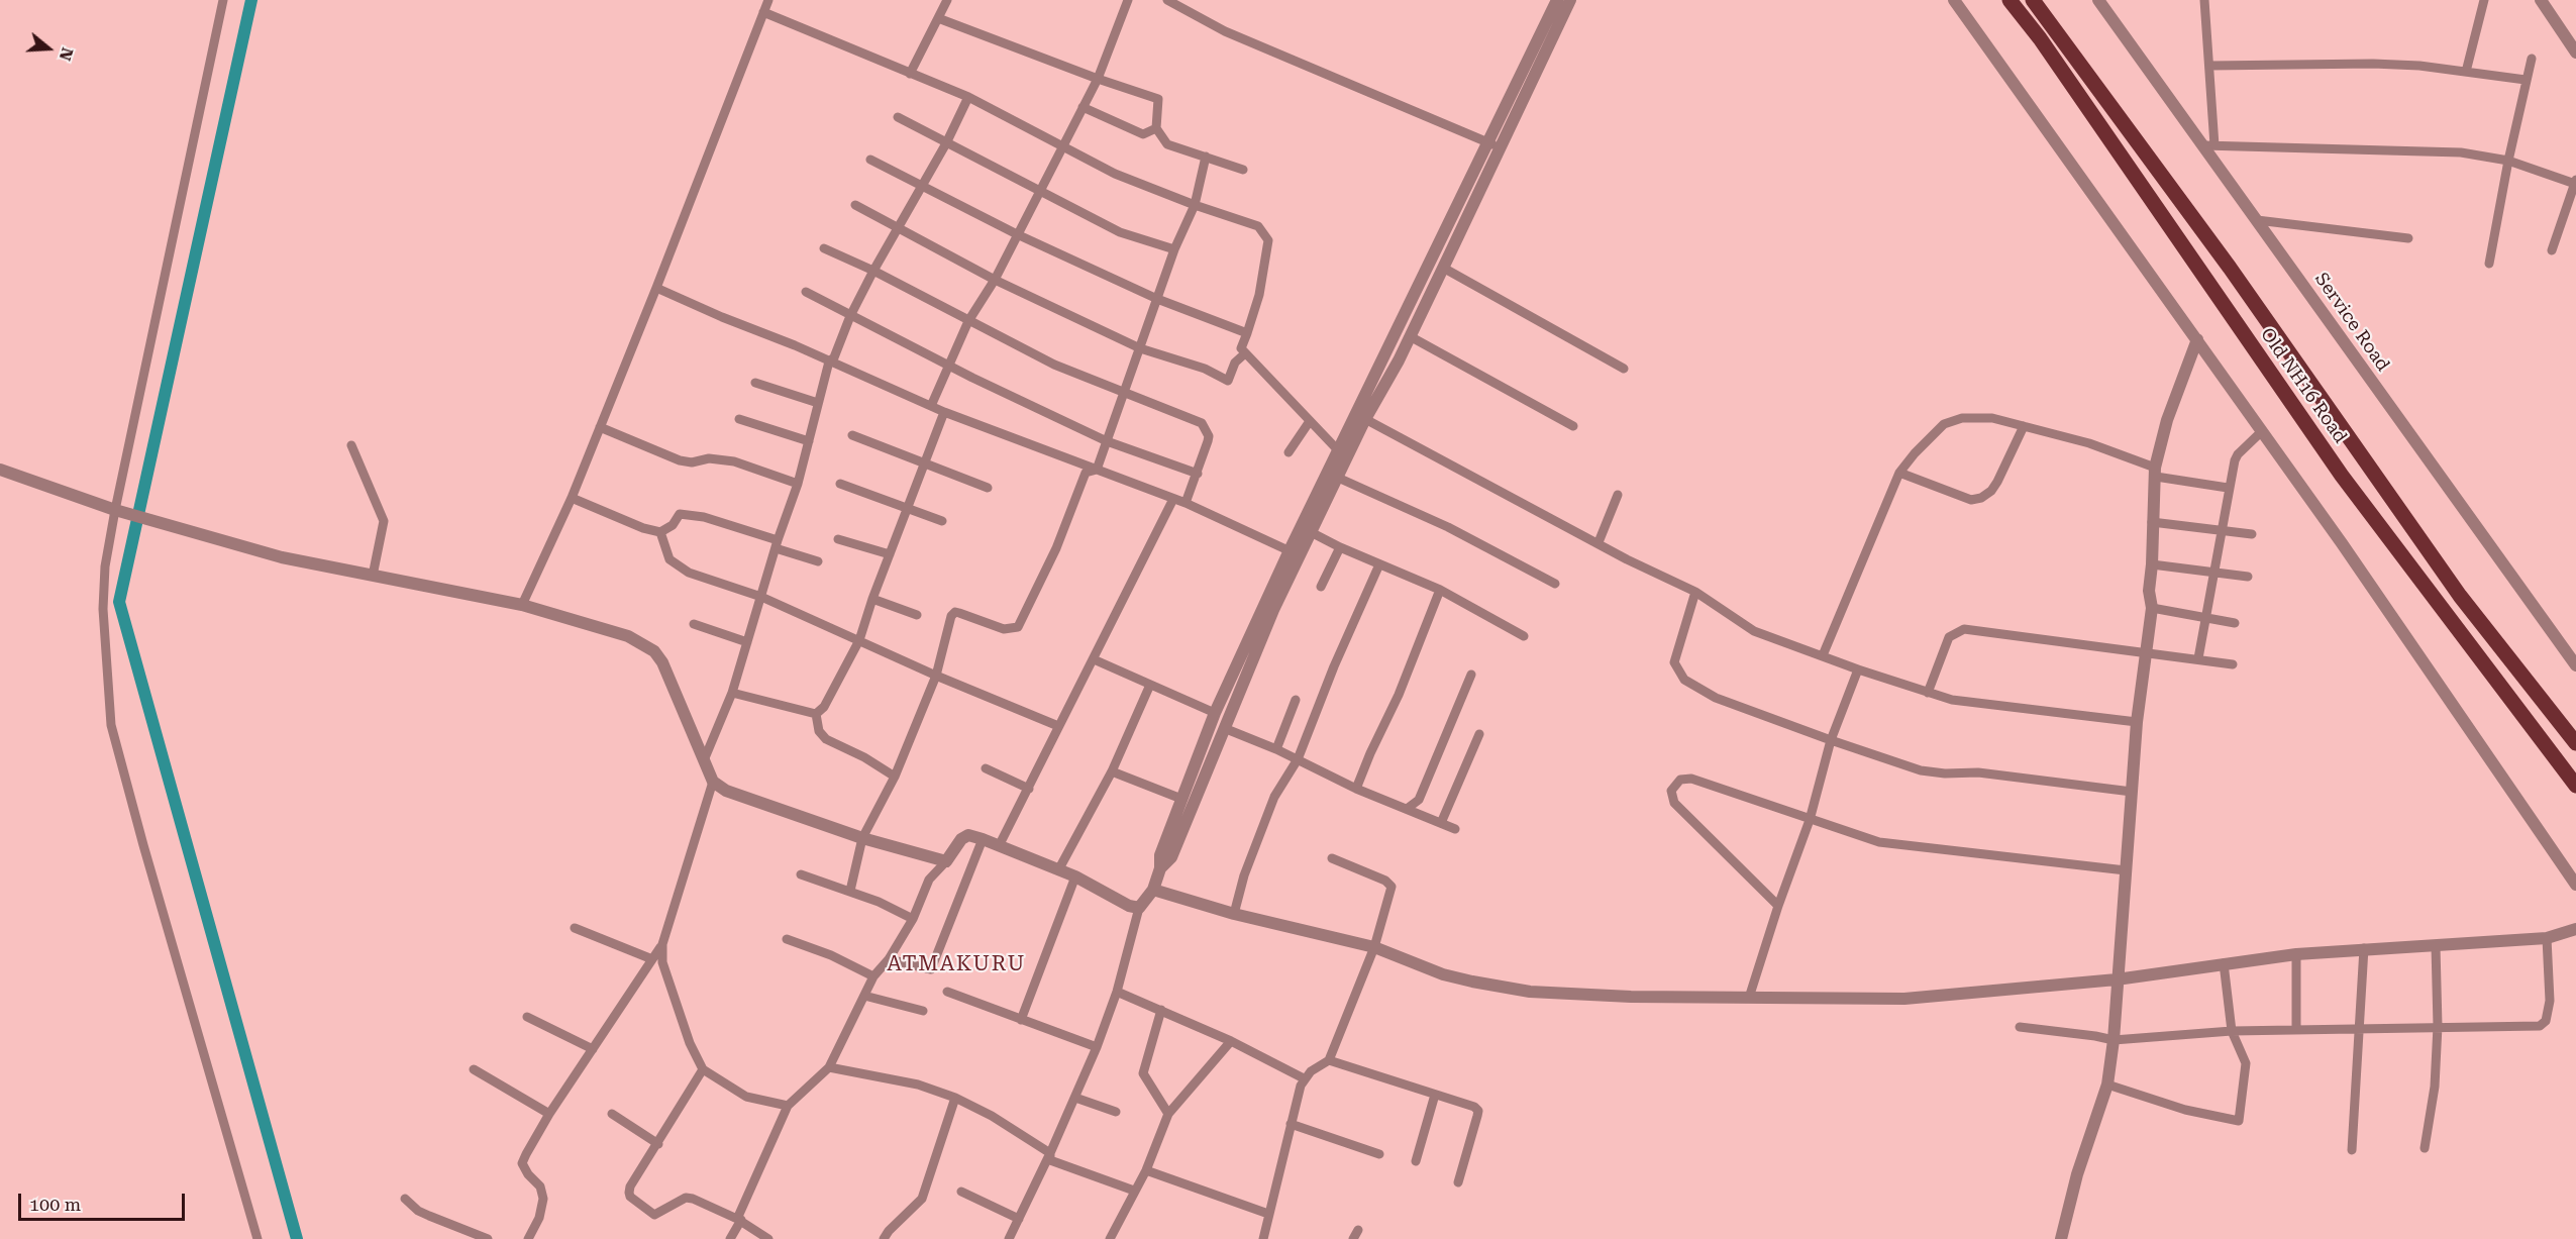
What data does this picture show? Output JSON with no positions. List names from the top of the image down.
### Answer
{
  "streets": {
    "main road": ["Old NH16 Road"],
    "street": ["Service Road"]
  },
  "districts": ["ATMAKURU"],
  "scale_bar": "100 m",
  "north": "right"
}
